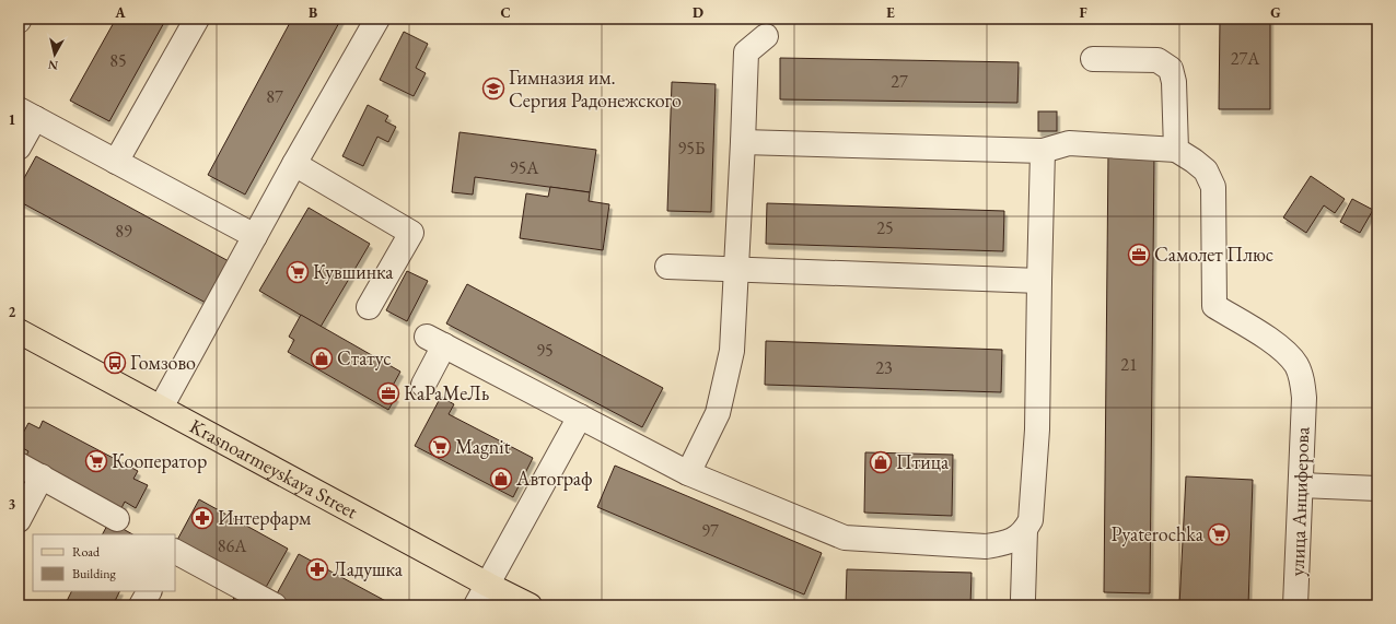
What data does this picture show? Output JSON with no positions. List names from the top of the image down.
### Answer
{
  "streets": {
    "main road": ["Krasnoarmeyskaya Street"],
    "street": ["улица Анциферова"]
  },
  "places": {
    "school or university": ["Гимназия им. Сергия Радонежского"],
    "office": ["Самолет Плюс", "КаРаМеЛь"],
    "supermarket": [
      "Кувшинка",
      "Magnit",
      "Кооператор",
      "Pyaterochka"
    ],
    "shop": ["Статус", "Птица", "Автограф"],
    "bus stop": ["Гомзово"],
    "pharmacy": ["Интерфарм", "Ладушка"]
  },
  "house_numbers": [
    "27А",
    "85",
    "27",
    "87",
    "95Б",
    "95А",
    "25",
    "89",
    "95",
    "21",
    "23",
    "97",
    "86А"
  ],
  "legend": ["Road", "Building"],
  "north": "bottom",
  "grid": {
    "columns": [
      "A",
      "B",
      "C",
      "D",
      "E",
      "F",
      "G"
    ],
    "rows": ["1", "2", "3"]
  }
}
